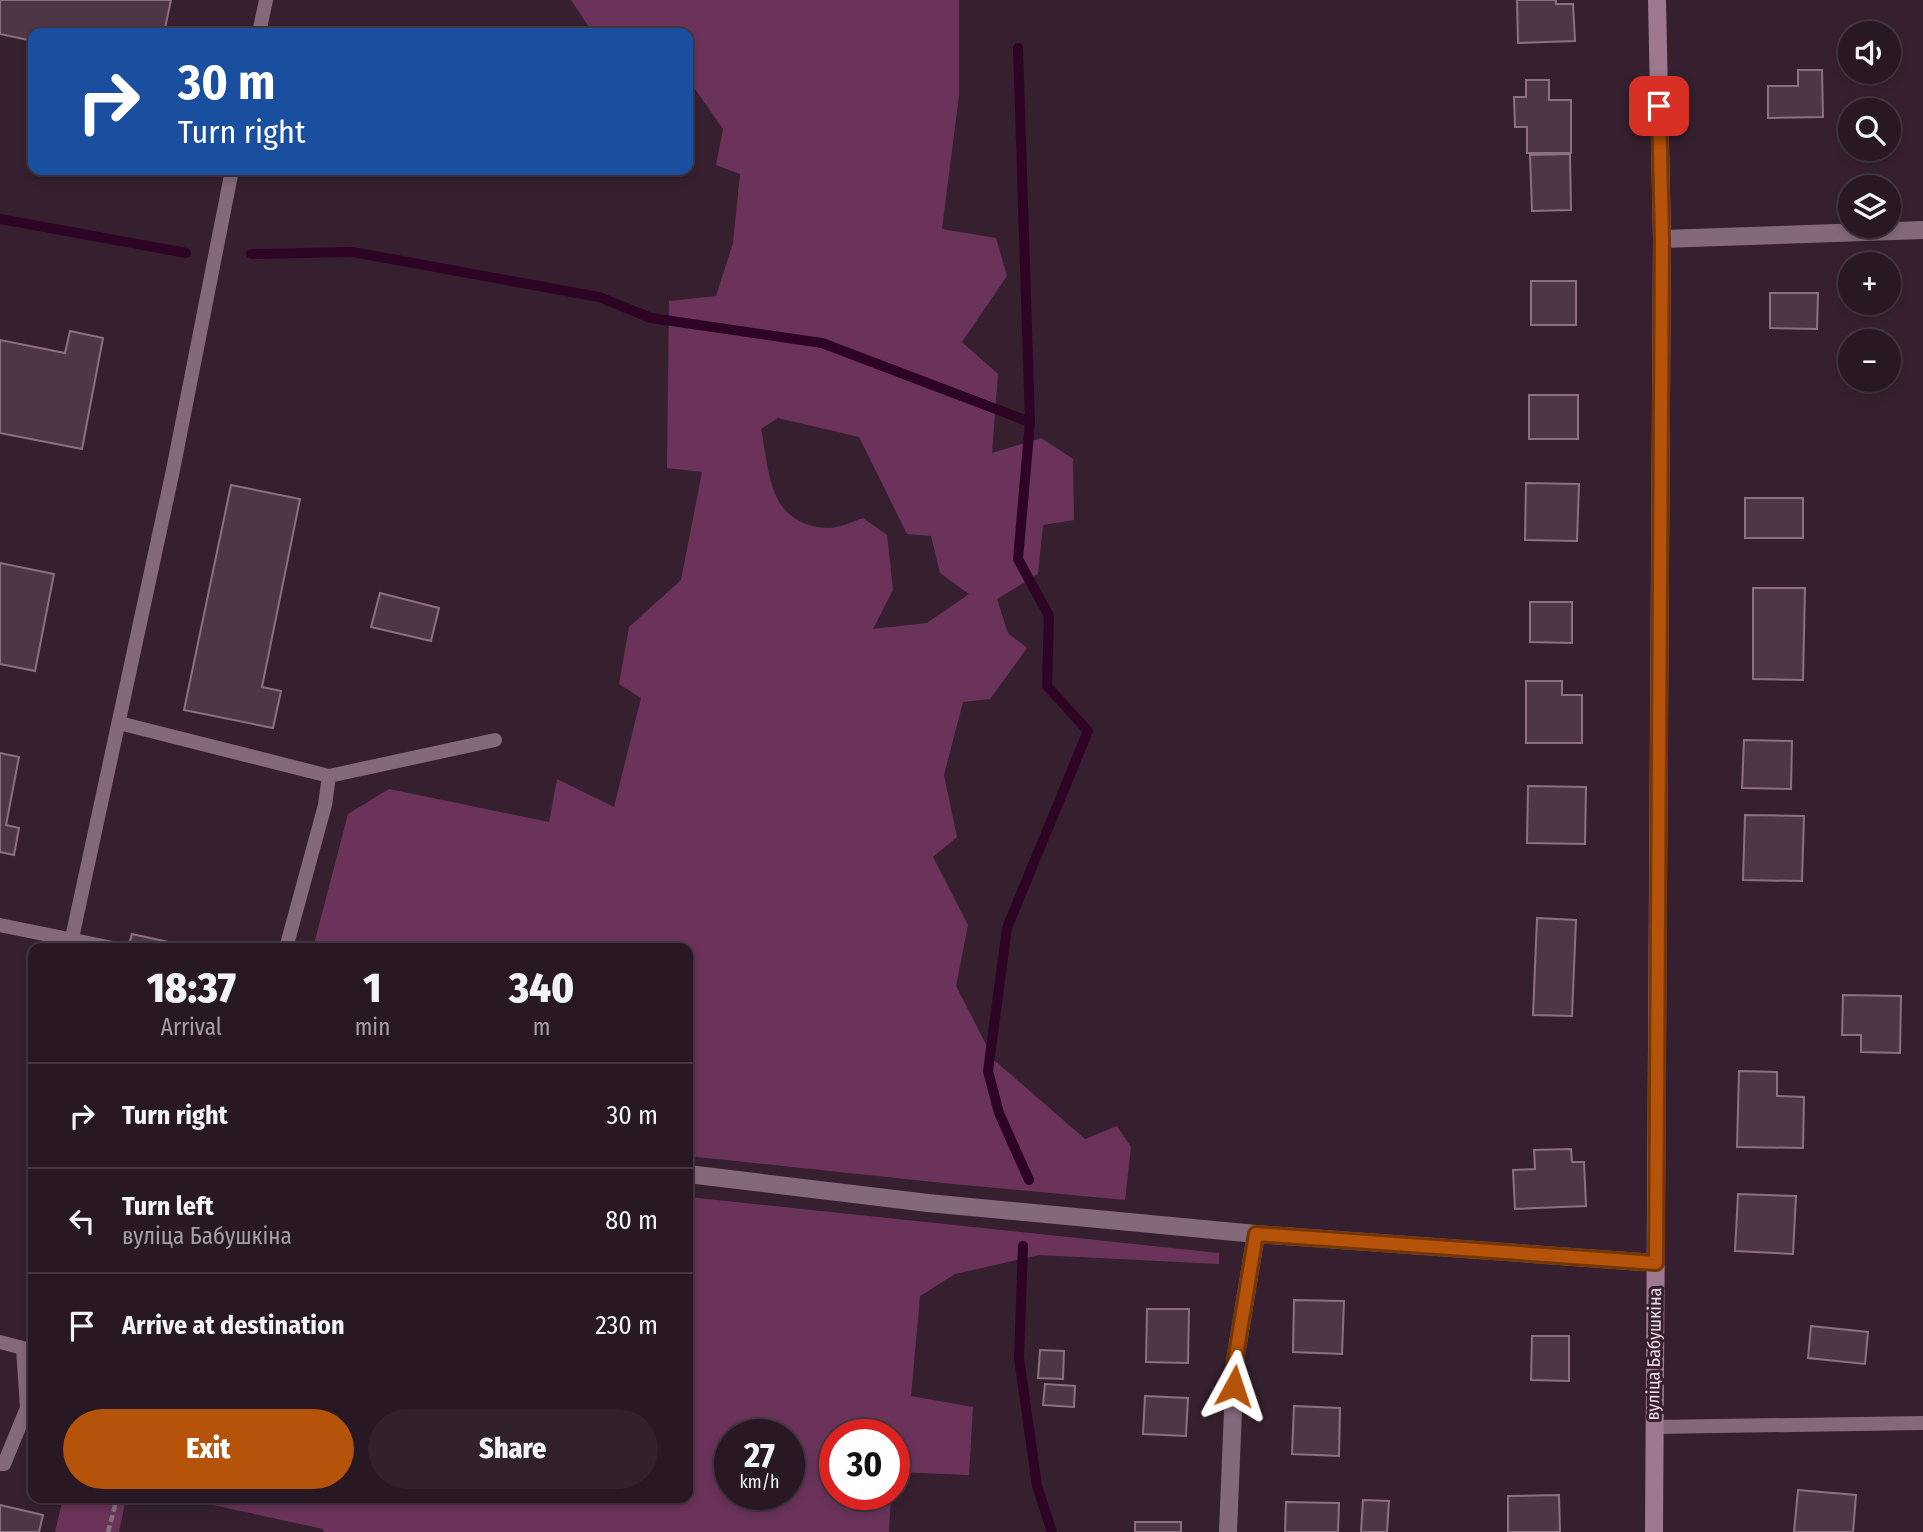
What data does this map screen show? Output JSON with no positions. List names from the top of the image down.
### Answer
{
  "streets": {
    "street": ["вуліца Бабушкіна"]
  },
  "page": {
    "map_buttons": ["+", "−"],
    "turn": ["30 m", "Turn right"],
    "eta": [
      "18:37",
      "Arrival",
      "1",
      "min",
      "340",
      "m"
    ],
    "list": [
      {
        "name": "Turn right",
        "value": "30 m"
      },
      {
        "name": "Turn left",
        "note": "вуліца Бабушкіна",
        "value": "80 m"
      },
      {
        "name": "Arrive at destination",
        "value": "230 m"
      }
    ],
    "buttons": ["Exit", "Share"],
    "speed": "27 km/h",
    "limit": "30"
  }
}
